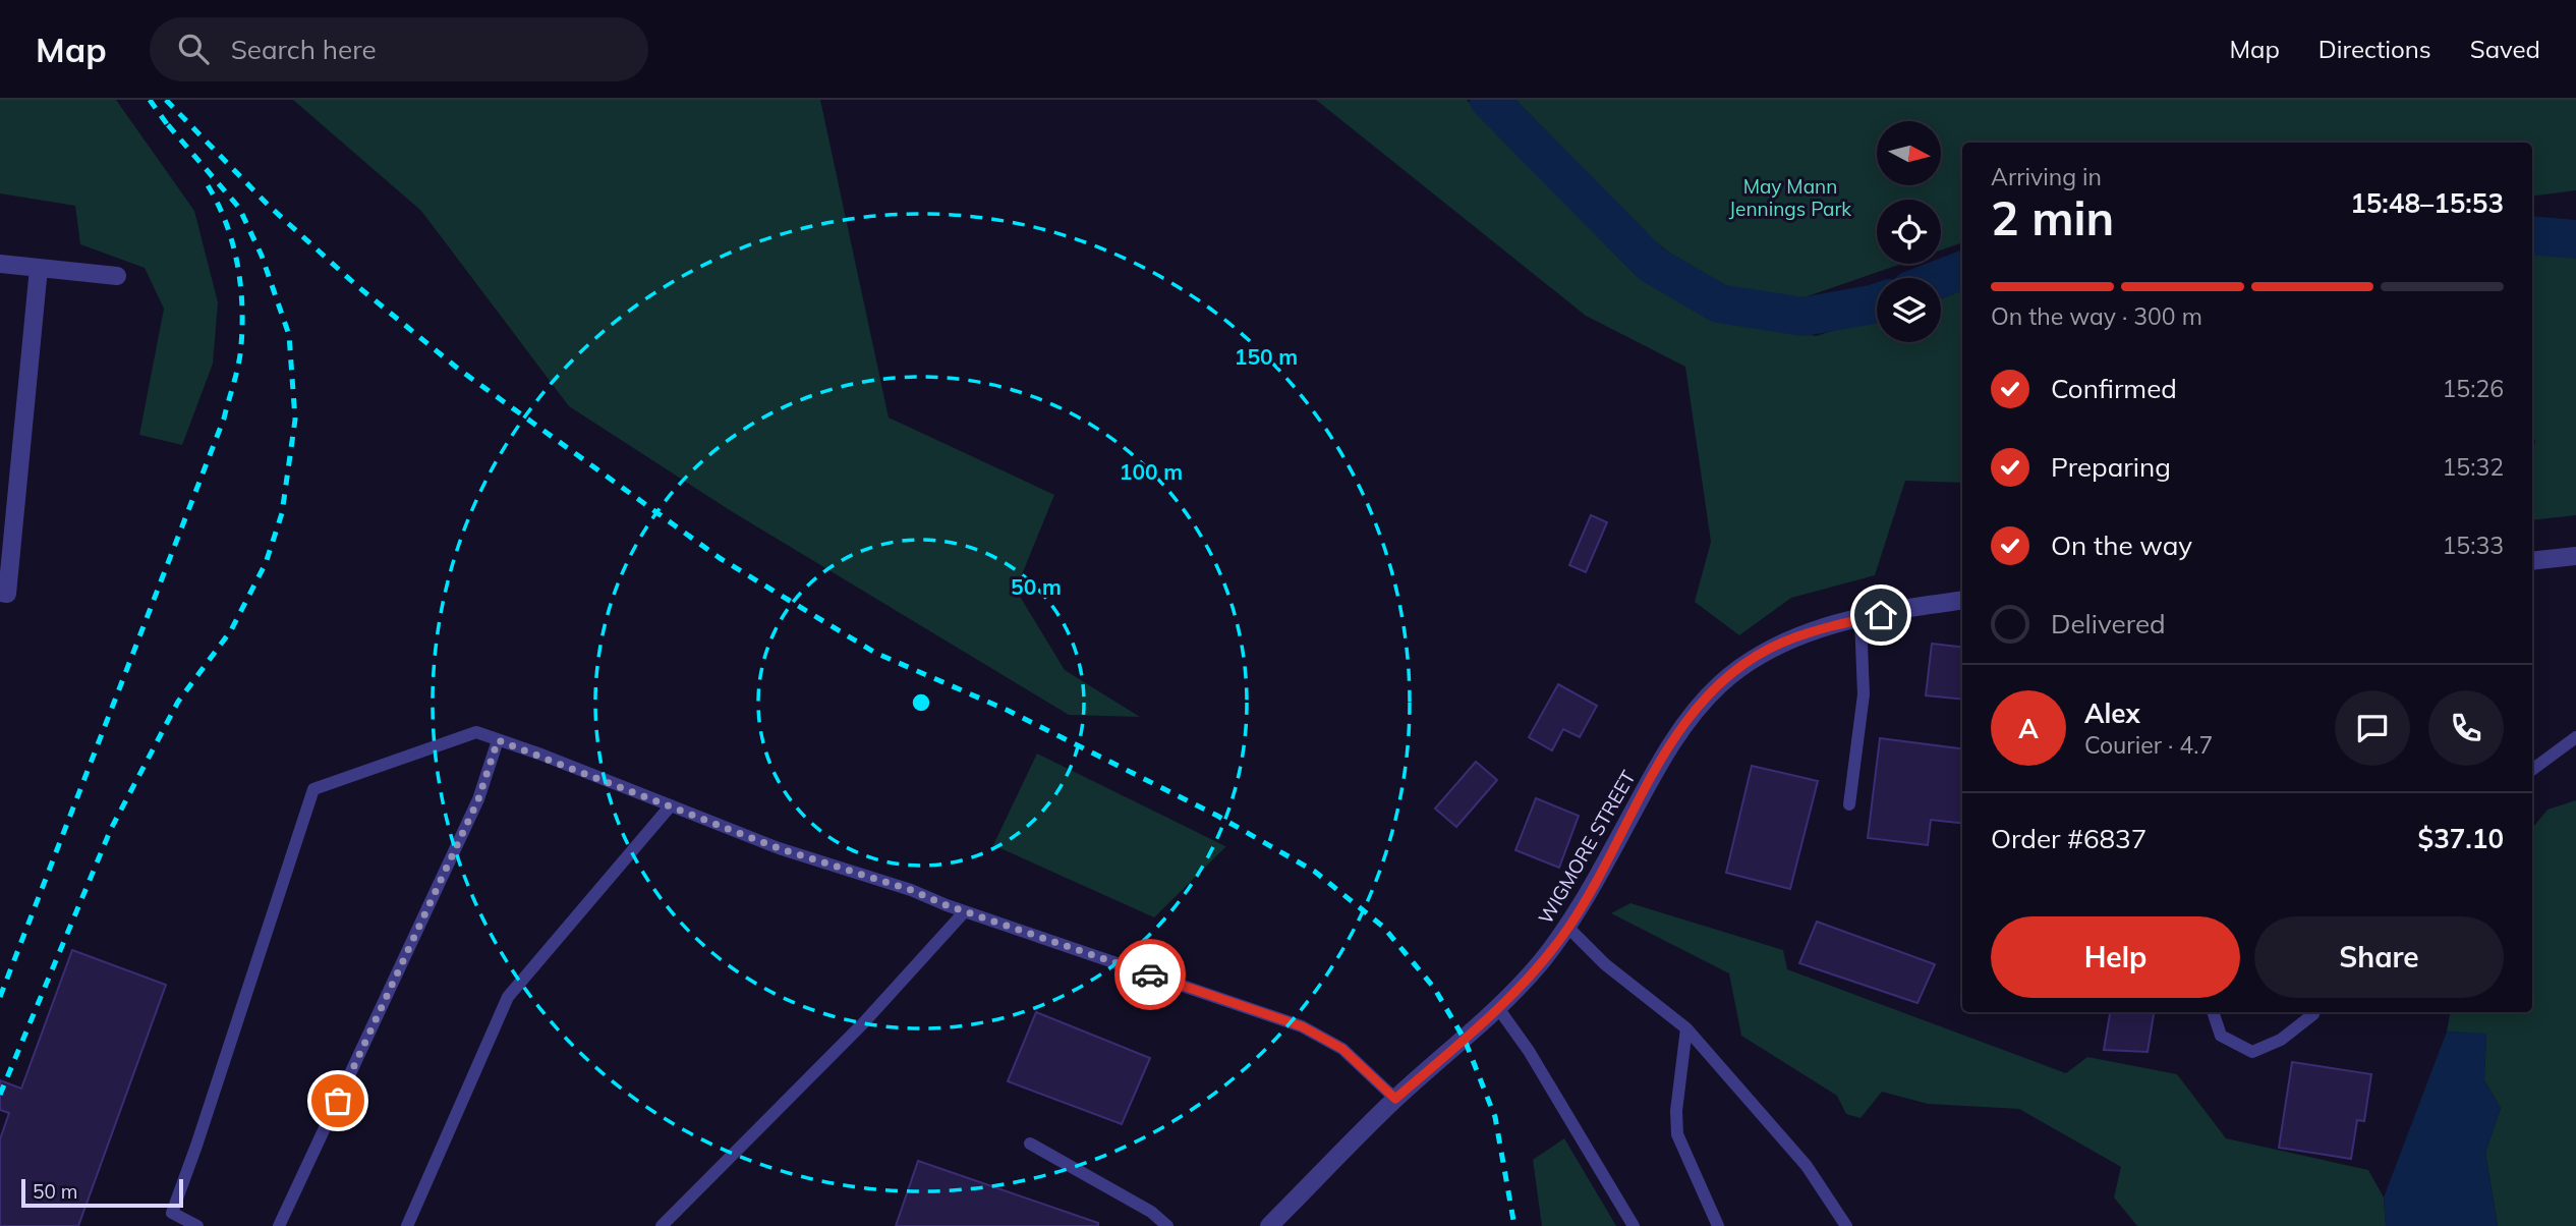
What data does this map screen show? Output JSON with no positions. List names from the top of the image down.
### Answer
{
  "streets": {
    "street": ["WIGMORE STREET"]
  },
  "parks": ["May Mann Jennings Park"],
  "scale_bar": "50 m",
  "north": "right",
  "page": {
    "header": "Map",
    "search": "Search here",
    "nav": ["Map", "Directions", "Saved"],
    "heading": ["2 min", "Arriving in", "15:48–15:53"],
    "panel": [
      "Alex",
      "Courier · 4.7",
      "Order #6837",
      "$37.10"
    ],
    "bar": "On the way · 300 m",
    "list": [
      ["Confirmed", "15:26"],
      ["Preparing", "15:32"],
      ["On the way", "15:33"],
      "Delivered"
    ],
    "round": "A",
    "buttons": ["Help", "Share"],
    "scale": "50 m"
  },
  "rings": ["150 m", "100 m", "50 m"]
}
